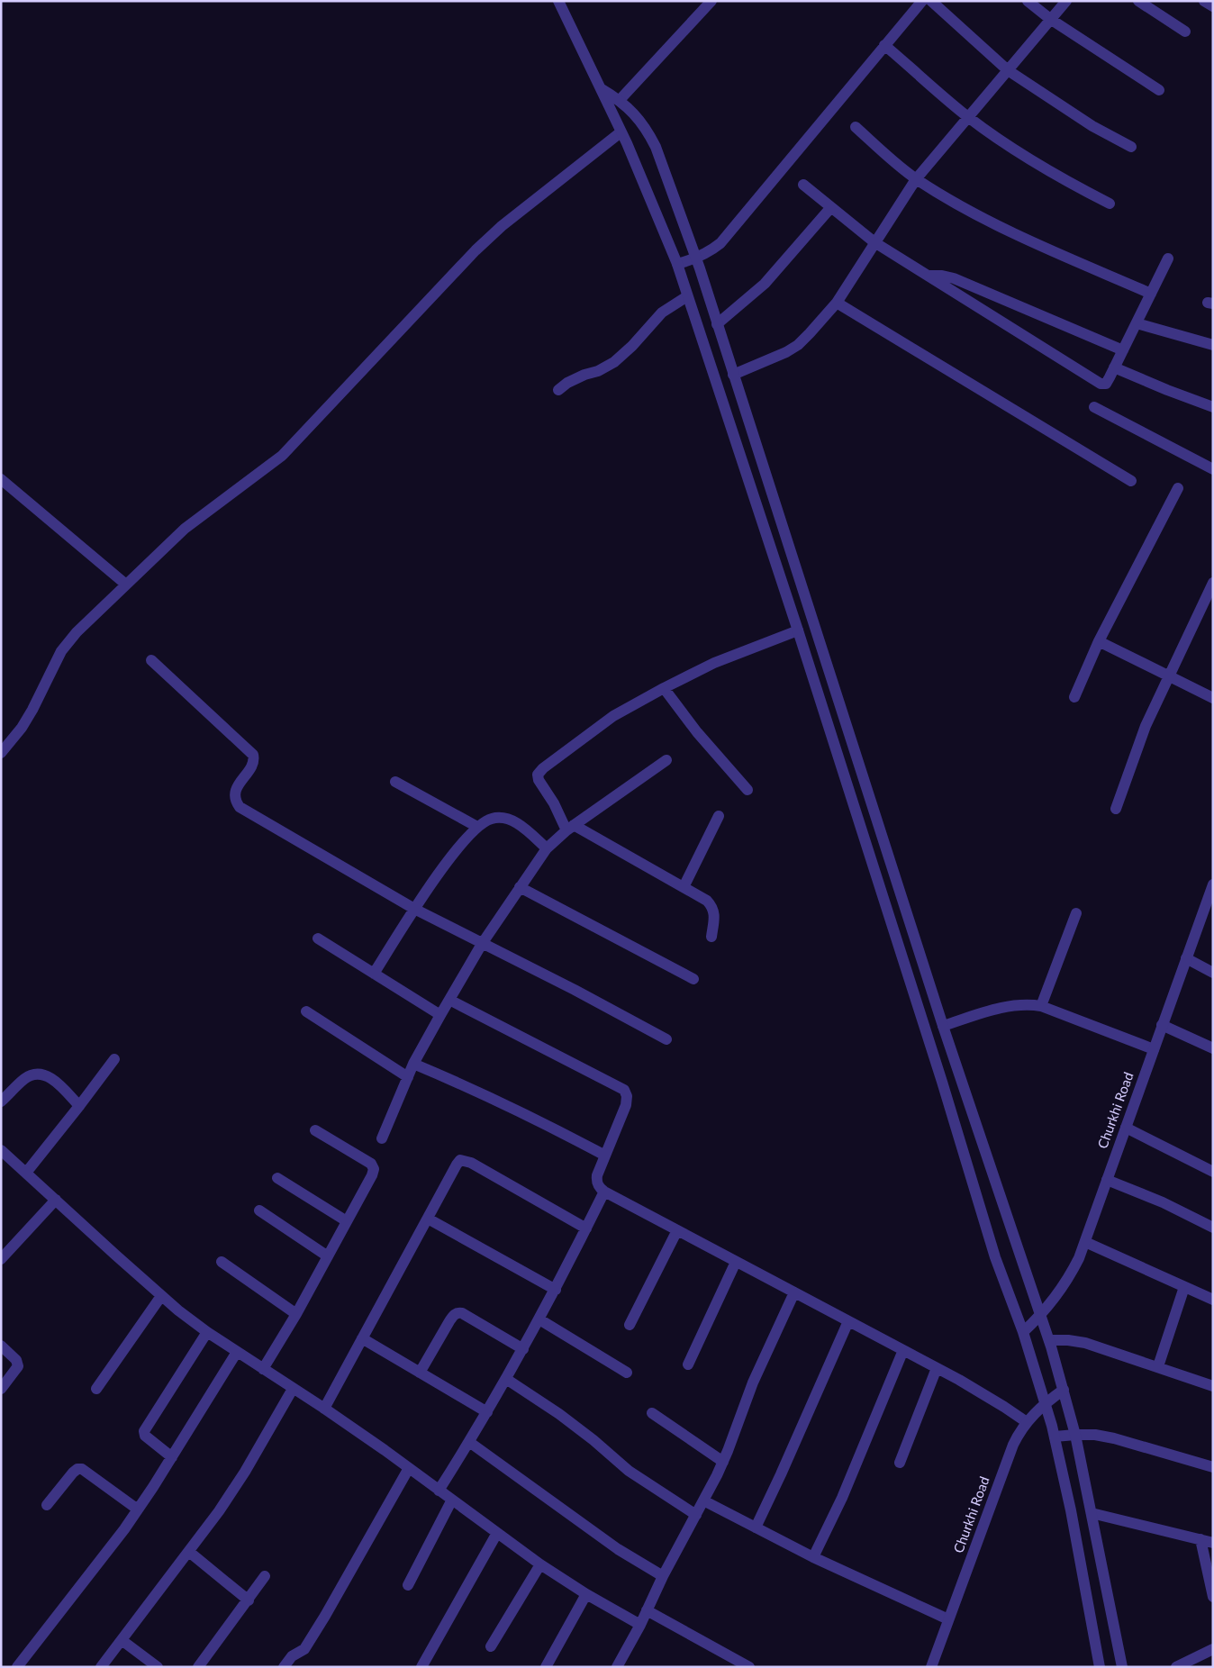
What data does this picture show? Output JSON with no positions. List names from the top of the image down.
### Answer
{
  "streets": {
    "street": ["Churkhi Road"]
  }
}
